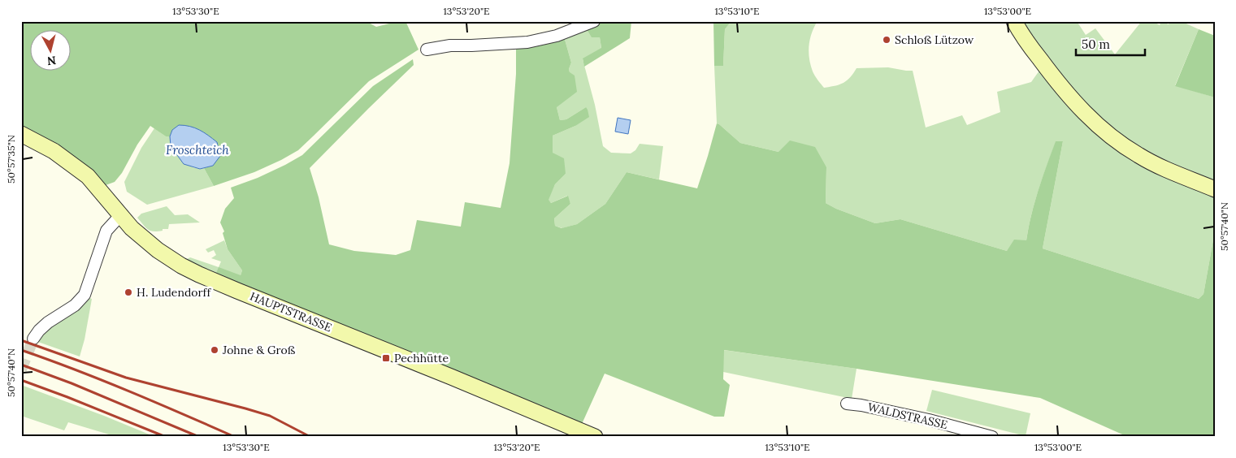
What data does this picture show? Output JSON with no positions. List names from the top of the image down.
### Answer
{
  "streets": {
    "main road": ["HAUPTSTRASSE"],
    "street": ["WALDSTRASSE"]
  },
  "water": ["Froschteich"],
  "places": {
    "other": ["Schloß Lützow", "H. Ludendorff", "Johne & Groß"],
    "transit": ["Pechhütte"]
  },
  "scale_bar": "50 m",
  "north": "bottom",
  "coordinates": [
    "13°53'30\"E",
    "13°53'20\"E",
    "13°53'10\"E",
    "13°53'00\"E",
    "50°57'35\"N",
    "50°57'40\"N"
  ]
}
